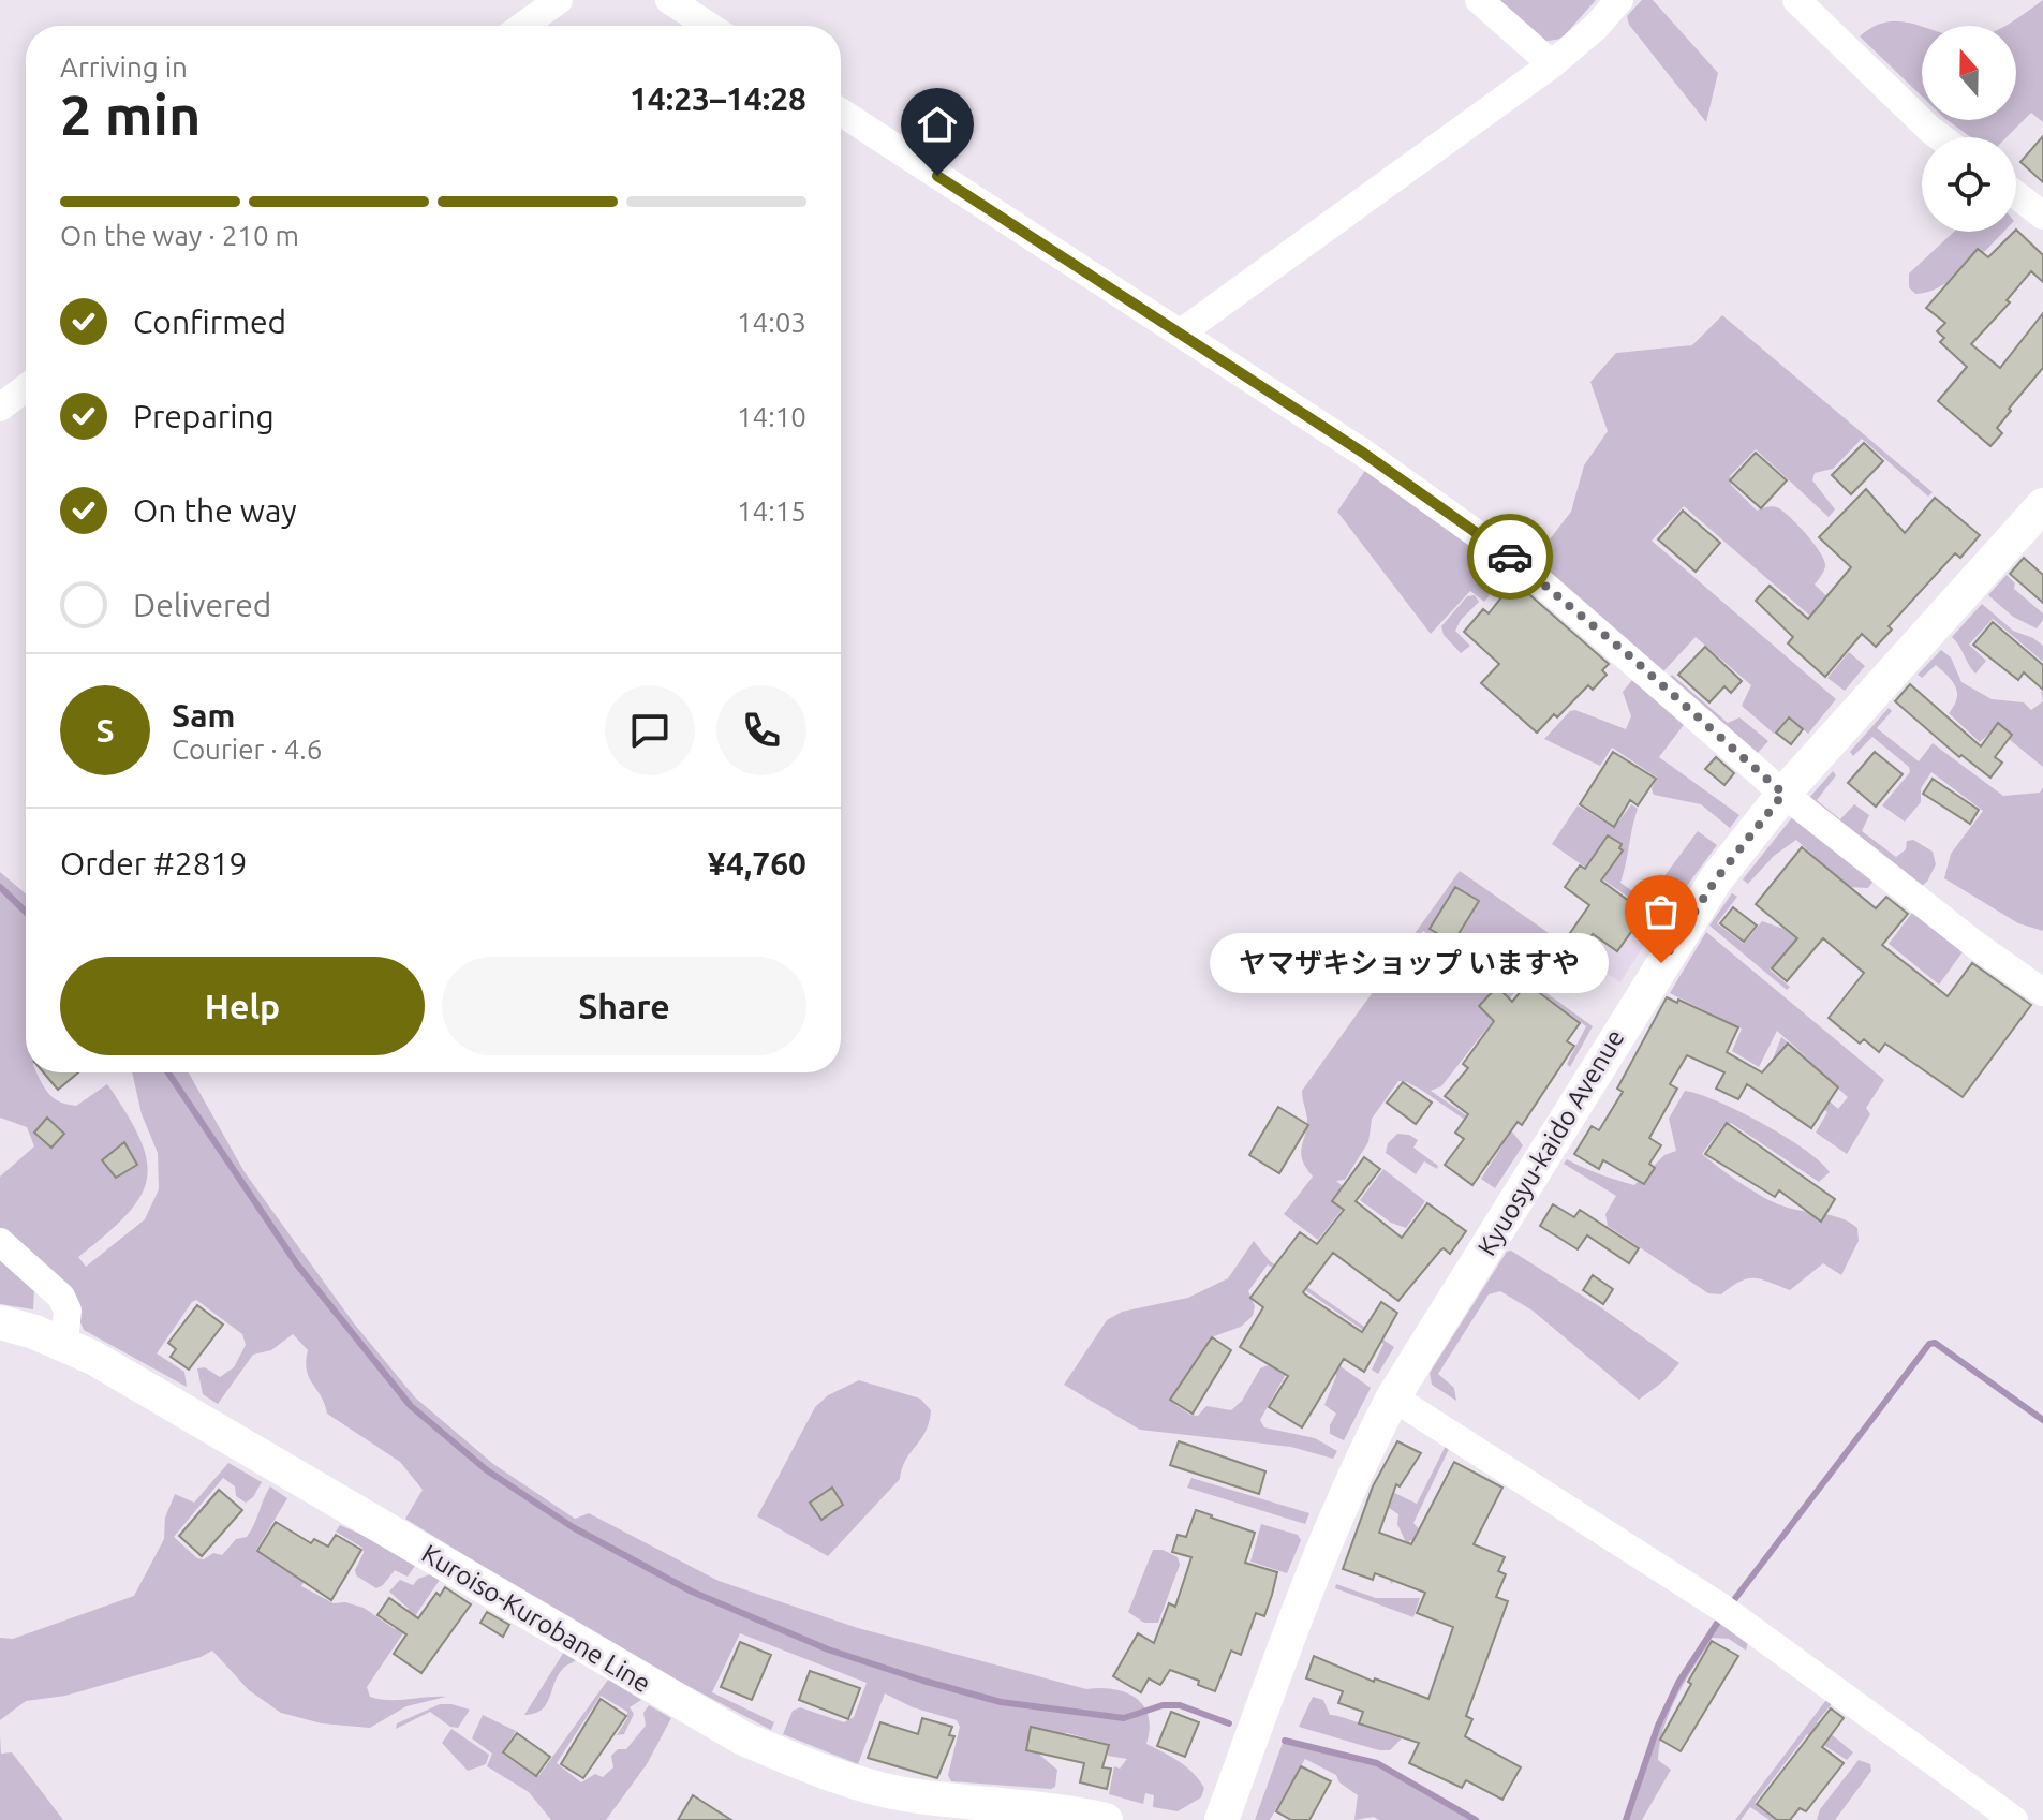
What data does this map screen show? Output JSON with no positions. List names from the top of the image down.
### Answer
{
  "streets": {
    "main road": ["Kyuosyu-kaido Avenue", "Kuroiso-Kurobane Line"]
  },
  "places": ["ヤマザキショップ いますや"],
  "north": "top",
  "page": {
    "heading": ["2 min", "Arriving in", "14:23–14:28"],
    "panel": [
      "Sam",
      "Courier · 4.6",
      "Order #2819",
      "¥4,760"
    ],
    "bar": "On the way · 210 m",
    "list": [
      ["Confirmed", "14:03"],
      ["Preparing", "14:10"],
      ["On the way", "14:15"],
      "Delivered"
    ],
    "round": "S",
    "bubble": "ヤマザキショップ いますや",
    "buttons": ["Help", "Share"]
  }
}
